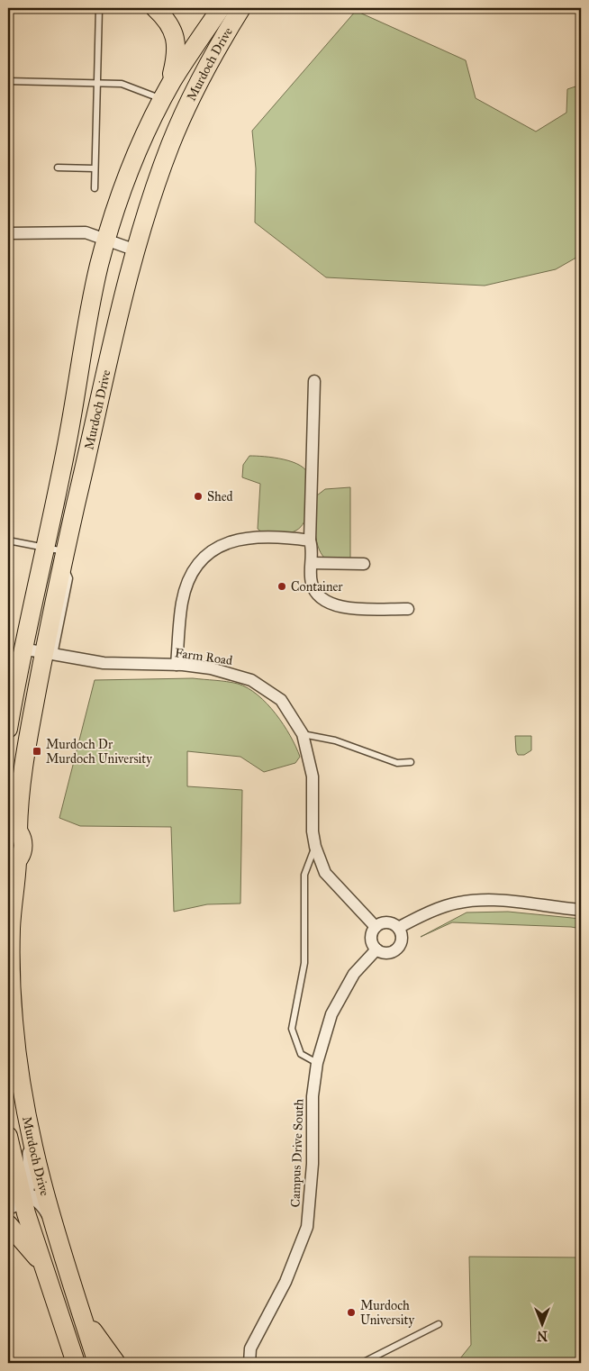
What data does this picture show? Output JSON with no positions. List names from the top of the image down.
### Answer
{
  "streets": {
    "main road": ["Murdoch Drive"],
    "street": ["Farm Road", "Campus Drive South"]
  },
  "crossings": [
    ["Murdoch Drive", "Farm Road"],
    ["Farm Road", "Campus Drive South"]
  ],
  "places": {
    "other": ["Shed", "Container", "Murdoch University"],
    "transit": ["Murdoch Dr Murdoch University"]
  },
  "north": "bottom"
}
